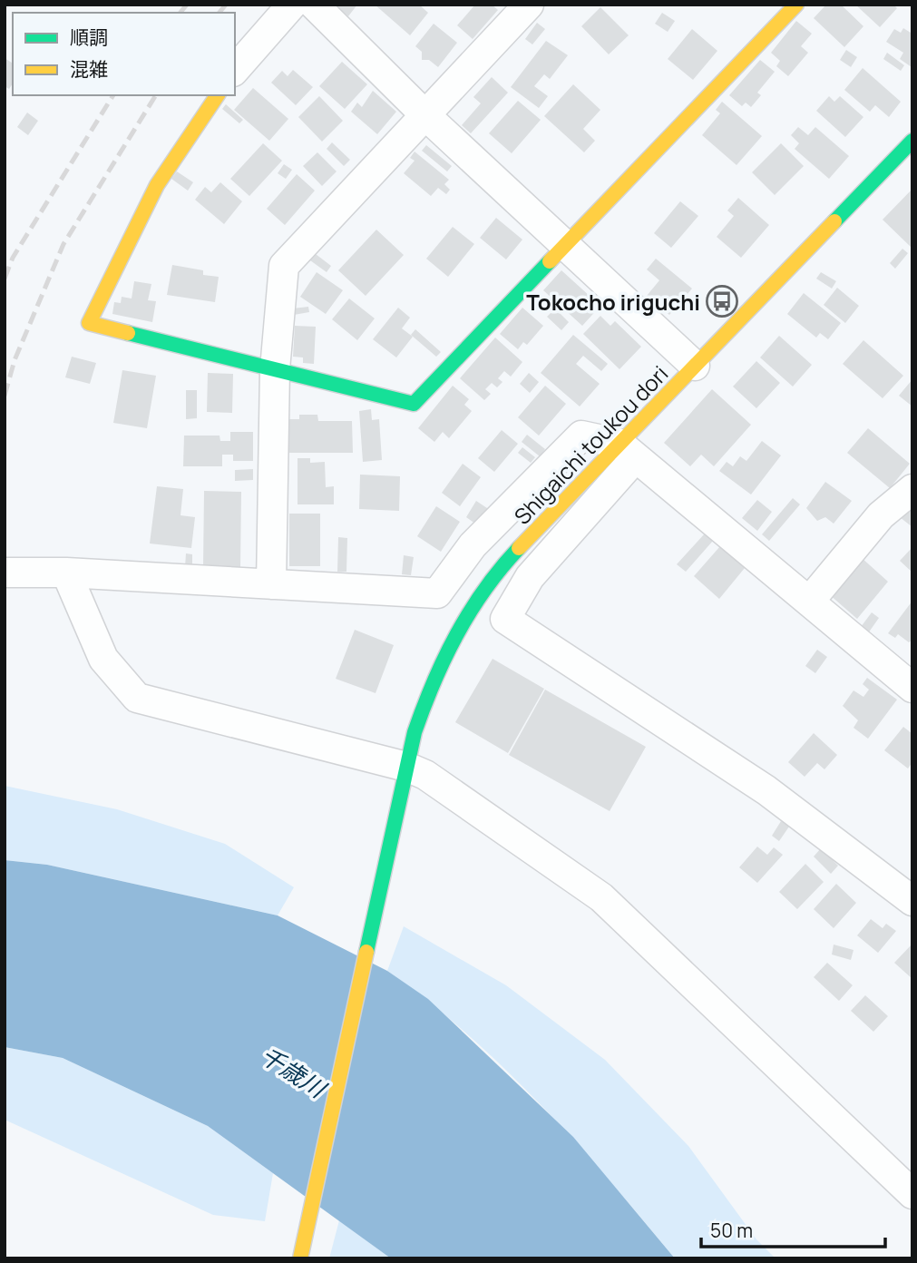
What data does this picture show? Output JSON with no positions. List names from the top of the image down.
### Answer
{
  "streets": {
    "street": ["Shigaichi toukou dori"]
  },
  "water": ["千歳川"],
  "places": {
    "bus stop": ["Tokocho iriguchi"]
  },
  "legend": ["順調", "混雑"],
  "scale_bar": "50 m"
}
